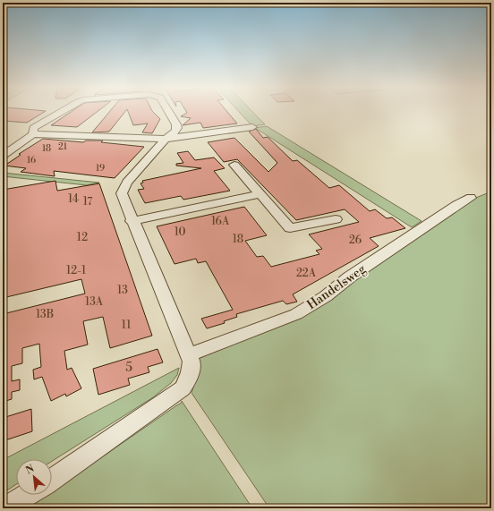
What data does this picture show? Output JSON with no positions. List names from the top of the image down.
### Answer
{
  "streets": {
    "street": ["Handelsweg"]
  },
  "house_numbers": [
    "21",
    "18",
    "16",
    "19",
    "14",
    "17",
    "16A",
    "10",
    "12",
    "18",
    "26",
    "12-1",
    "22A",
    "13",
    "13A",
    "13B",
    "11",
    "5"
  ],
  "north": "top left"
}
